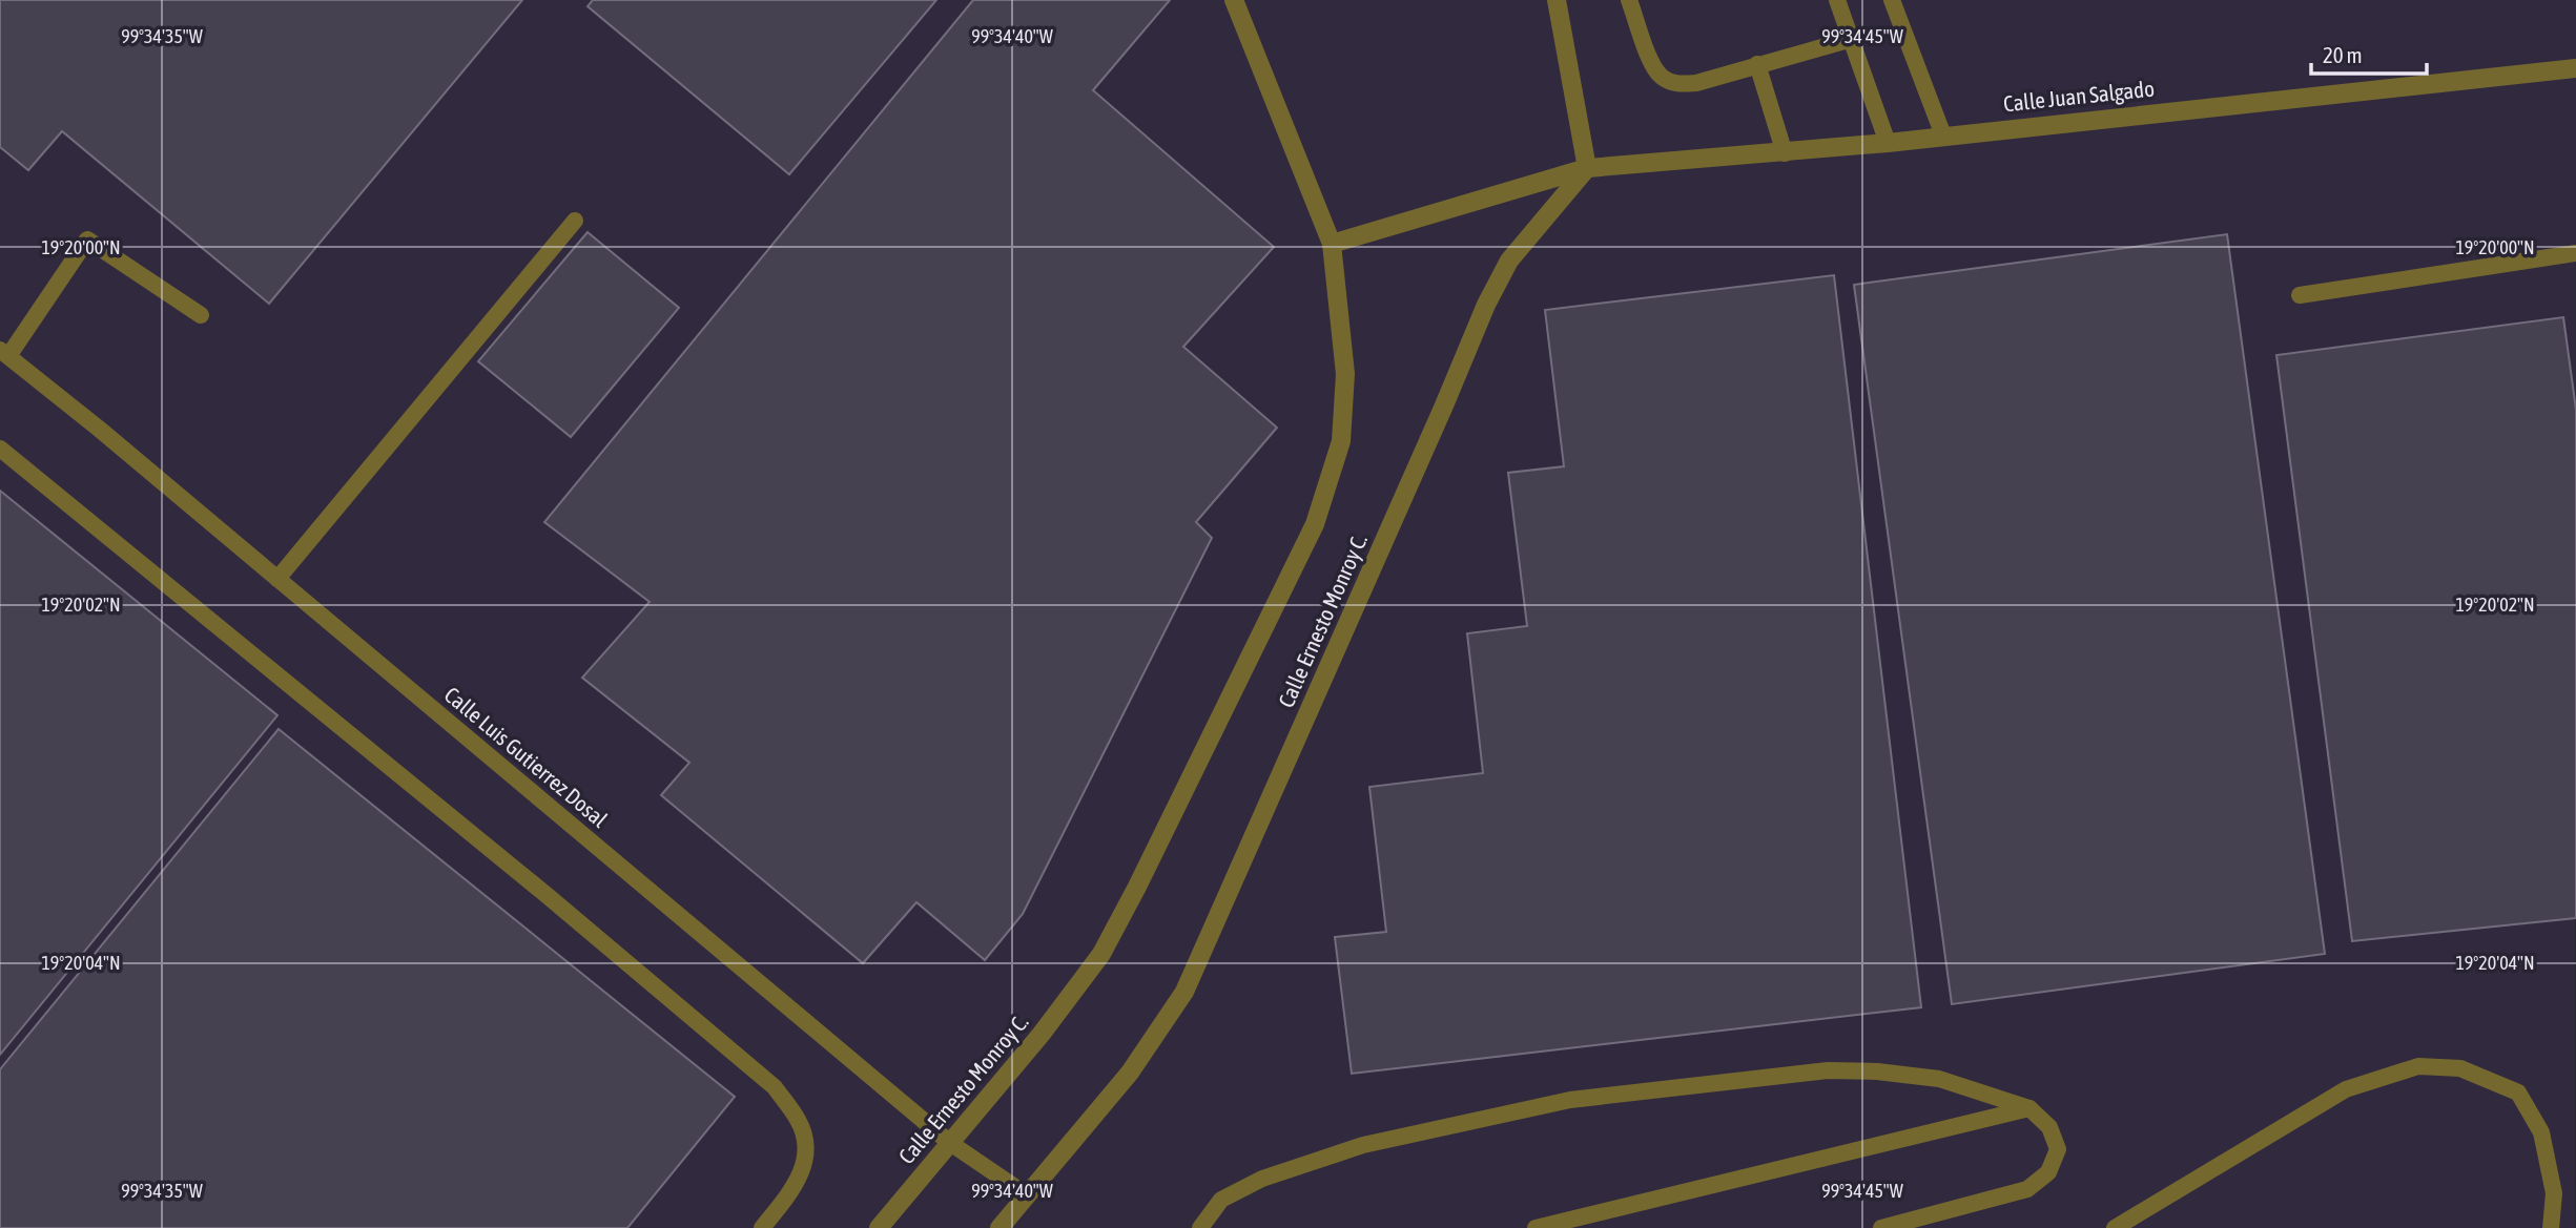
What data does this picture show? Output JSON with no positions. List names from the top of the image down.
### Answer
{
  "streets": {
    "street": ["Calle Juan Salgado", "Calle Ernesto Monroy C."],
    "lane": ["Calle Luis Gutierrez Dosal"]
  },
  "crossings": [
    ["Calle Juan Salgado", "Calle Ernesto Monroy C."],
    ["Calle Ernesto Monroy C.", "Calle Luis Gutierrez Dosal"]
  ],
  "scale_bar": "20 m",
  "coordinates": [
    "99°34'35\"W",
    "99°34'40\"W",
    "99°34'45\"W",
    "19°20'00\"N",
    "19°20'02\"N",
    "19°20'04\"N"
  ]
}
